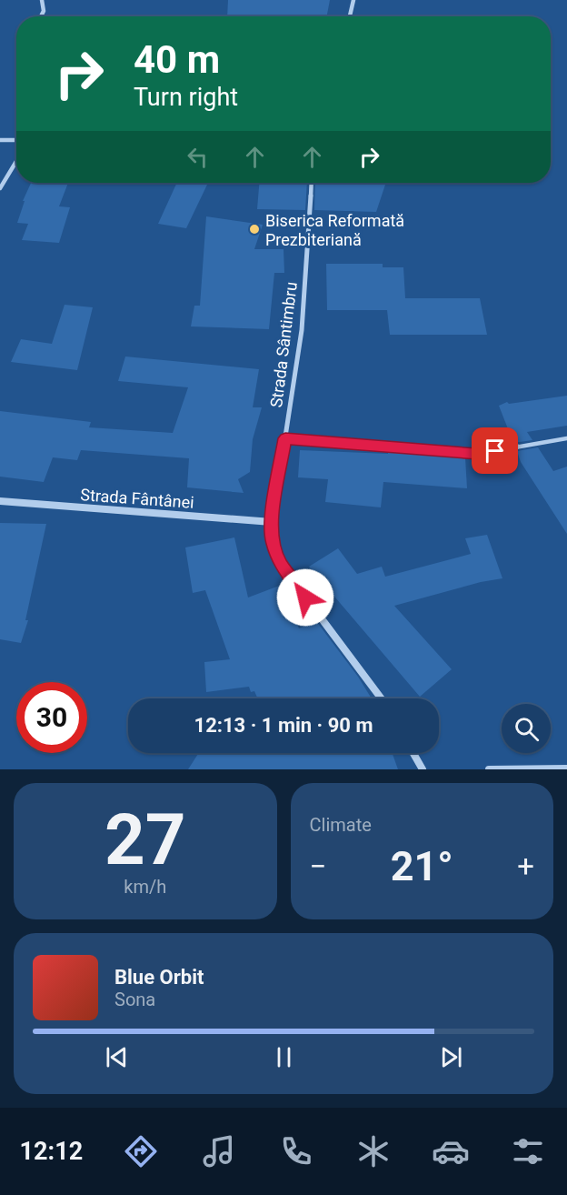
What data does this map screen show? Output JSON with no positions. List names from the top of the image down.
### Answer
{
  "streets": {
    "street": ["Strada Sântimbru", "Strada Fântânei"]
  },
  "crossings": [
    ["Strada Sântimbru", "Strada Fântânei"]
  ],
  "places": ["Biserica Reformată Prezbiteriană"],
  "page": {
    "turn": ["40 m", "Turn right"],
    "limit": "30",
    "trip": "12:13 · 1 min · 90 m",
    "tile": [
      ["27", "km/h"],
      "Climate"
    ],
    "heat": ["−", "21°", "+"],
    "song": ["Blue Orbit", "Sona"],
    "tabs": "12:12"
  }
}
